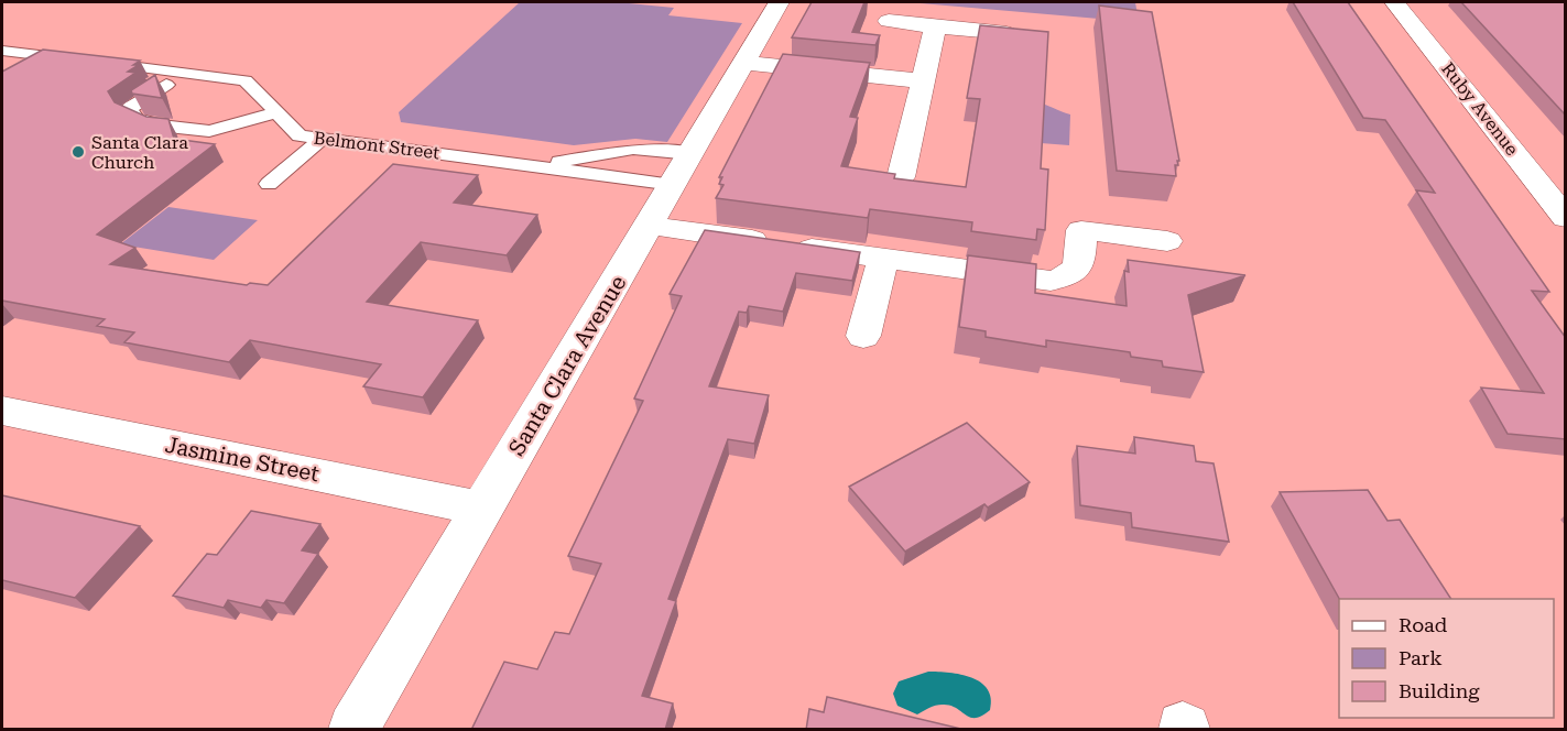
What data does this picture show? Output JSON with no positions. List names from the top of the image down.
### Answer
{
  "streets": {
    "street": ["Ruby Avenue", "Santa Clara Avenue", "Jasmine Street"],
    "lane": ["Belmont Street"]
  },
  "crossings": [
    ["Belmont Street", "Santa Clara Avenue"],
    ["Santa Clara Avenue", "Jasmine Street"]
  ],
  "places": ["Santa Clara Church"],
  "legend": ["Road", "Park", "Building"]
}
